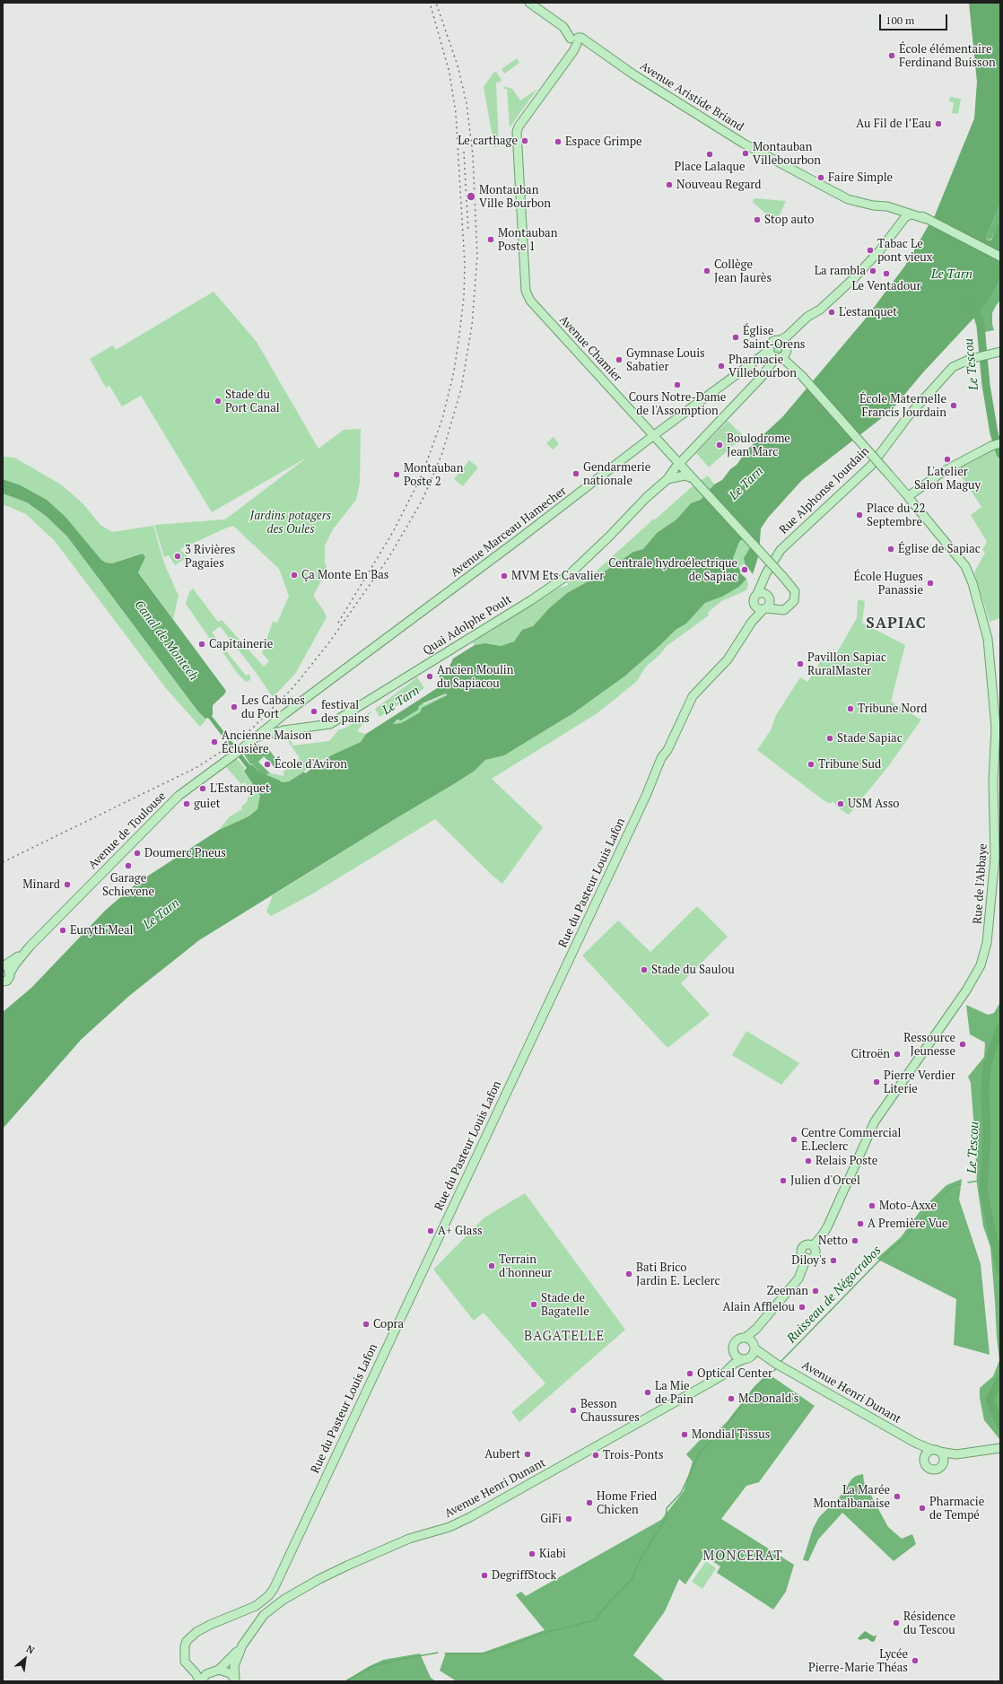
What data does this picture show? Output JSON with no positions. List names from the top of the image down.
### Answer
{
  "streets": {
    "main road": [
      "Avenue Aristide Briand",
      "Avenue Chamier",
      "Rue Alphonse Jourdain",
      "Avenue Marceau Hamecher",
      "Quai Adolphe Poult",
      "Avenue de Toulouse",
      "Rue du Pasteur Louis Lafon",
      "Rue de l'Abbaye",
      "Avenue Henri Dunant"
    ]
  },
  "crossings": [
    ["Avenue Aristide Briand", "Avenue Chamier"],
    ["Avenue Chamier", "Avenue Marceau Hamecher"],
    ["Avenue Chamier", "Quai Adolphe Poult"],
    ["Rue Alphonse Jourdain", "Rue du Pasteur Louis Lafon"],
    ["Avenue Marceau Hamecher", "Quai Adolphe Poult"],
    ["Avenue Marceau Hamecher", "Avenue de Toulouse"],
    ["Avenue Marceau Hamecher", "Rue de l'Abbaye"],
    ["Quai Adolphe Poult", "Avenue de Toulouse"],
    ["Quai Adolphe Poult", "Rue de l'Abbaye"]
  ],
  "districts": ["SAPIAC", "BAGATELLE", "MONCERAT"],
  "water": [
    "Le Tarn",
    "Le Tescou",
    "Canal de Montech",
    "Ruisseau de Négocrabos"
  ],
  "parks": ["Jardins potagers des Oules"],
  "places": [
    "École élémentaire Ferdinand Buisson",
    "Au Fil de l’Eau",
    "Le carthage",
    "Espace Grimpe",
    "Montauban Villebourbon",
    "Place Lalaque",
    "Faire Simple",
    "Nouveau Regard",
    "Montauban Ville Bourbon",
    "Stop auto",
    "Montauban Poste 1",
    "Tabac Le pont vieux",
    "Collège Jean Jaurès",
    "La rambla",
    "Le Ventadour",
    "L'estanquet",
    "Église Saint-Orens",
    "Gymnase Louis Sabatier",
    "Pharmacie Villebourbon",
    "Cours Notre-Dame de l'Assomption",
    "Stade du Port Canal",
    "École Maternelle Francis Jourdain",
    "Boulodrome Jean Marc",
    "L'atelier Salon Maguy",
    "Gendarmerie nationale",
    "Montauban Poste 2",
    "Place du 22 Septembre",
    "Église de Sapiac",
    "3 Rivières Pagaies",
    "Centrale hydroélectrique de Sapiac",
    "Ça Monte En Bas",
    "MVM Ets Cavalier",
    "École Hugues Panassie",
    "Capitainerie",
    "Pavillon Sapiac RuralMaster",
    "Ancien Moulin du Sapiacou",
    "Les Cabanes du Port",
    "Tribune Nord",
    "festival des pains",
    "Stade Sapiac",
    "Ancienne Maison Éclusière",
    "École d'Aviron",
    "Tribune Sud",
    "L'Estanquet",
    "guiet",
    "USM Asso",
    "Doumerc Pneus",
    "Garage Schievene",
    "Minard",
    "Euryth'Meal",
    "Stade du Saulou",
    "Ressource Jeunesse",
    "Citroën",
    "Pierre Verdier Literie",
    "Centre Commercial E.Leclerc",
    "Relais Poste",
    "Julien d'Orcel",
    "Moto-Axxe",
    "A Première Vue",
    "A+ Glass",
    "Netto",
    "Diloy's",
    "Terrain d'honneur",
    "Bati Brico Jardin E. Leclerc",
    "Zeeman",
    "Stade de Bagatelle",
    "Alain Afflelou",
    "Copra",
    "Optical Center",
    "La Mie de Pain",
    "McDonald's",
    "Besson Chaussures",
    "Mondial Tissus",
    "Aubert",
    "Trois-Ponts",
    "La Marée Montalbanaise",
    "Home Fried Chicken",
    "Pharmacie de Tempé",
    "GiFi",
    "Kiabi",
    "DegriffStock",
    "Résidence du Tescou",
    "Lycée Pierre-Marie Théas"
  ],
  "scale_bar": "100 m",
  "north": "top right"
}
